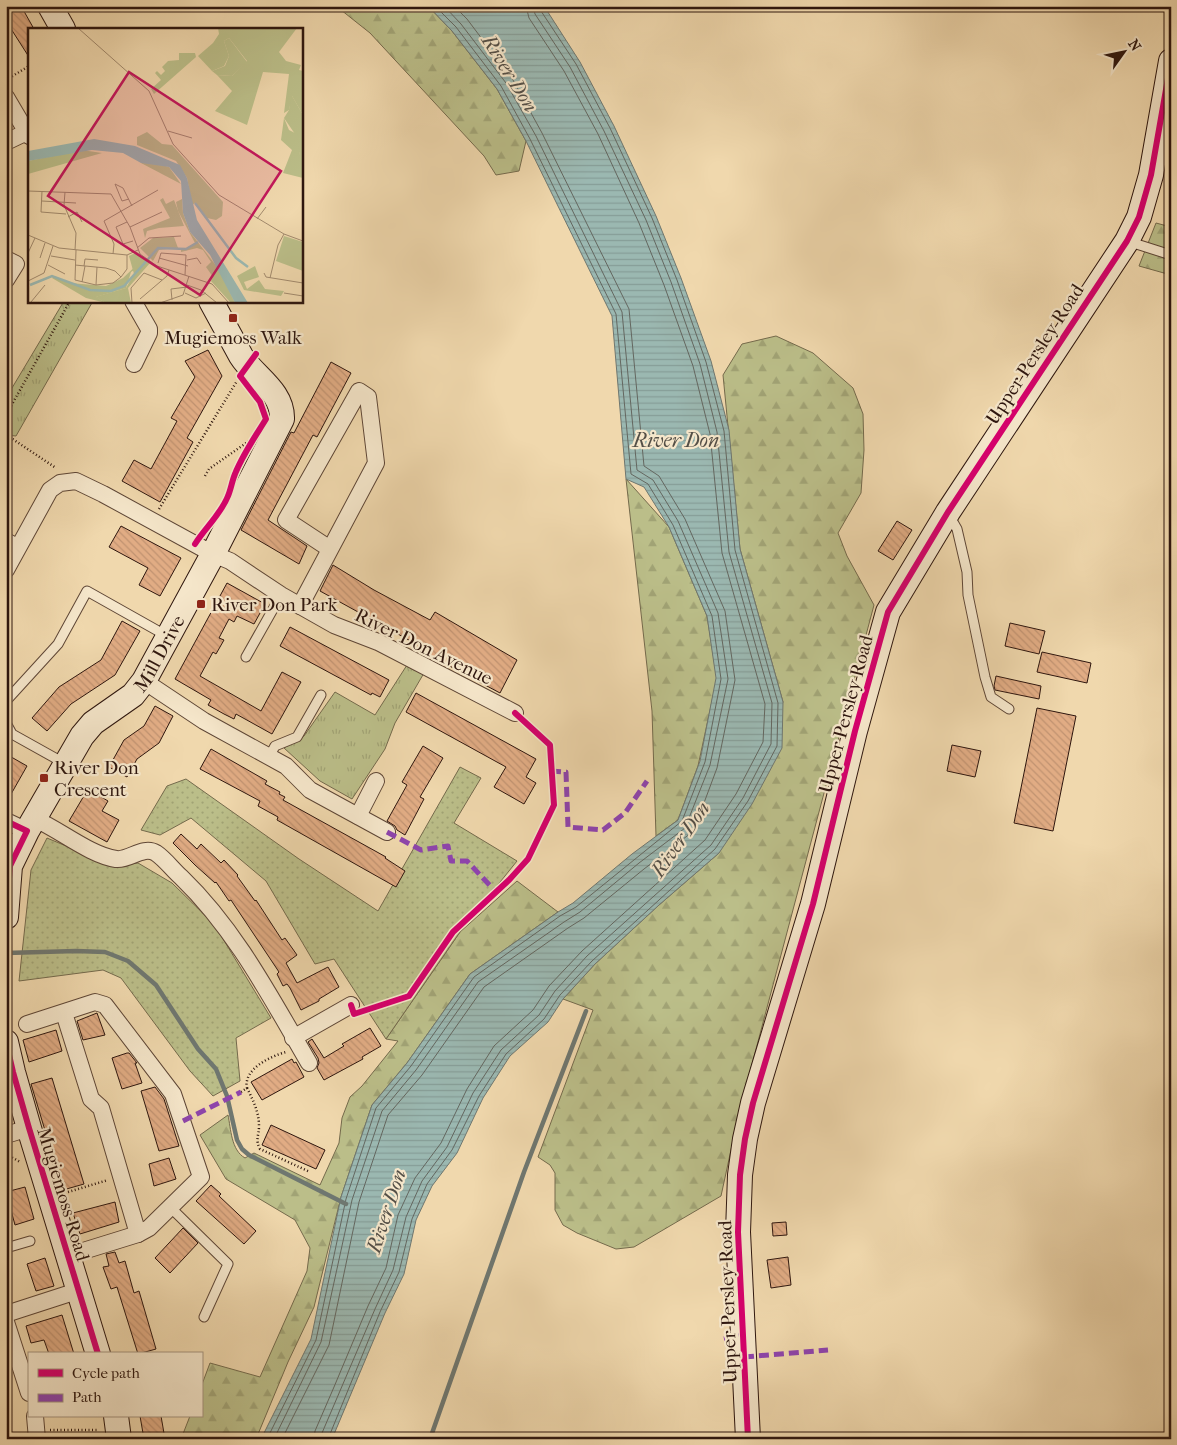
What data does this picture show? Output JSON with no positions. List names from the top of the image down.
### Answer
{
  "streets": {
    "street": [
      "Upper Persley Road",
      "River Don Avenue",
      "Mill Drive",
      "Mugiemoss Road"
    ]
  },
  "crossings": [
    ["River Don Avenue", "Mill Drive"]
  ],
  "water": ["River Don"],
  "places": {
    "transit": ["Mugiemoss Walk", "River Don Park", "River Don Crescent"]
  },
  "legend": ["Cycle path", "Path"],
  "north": "top right"
}
